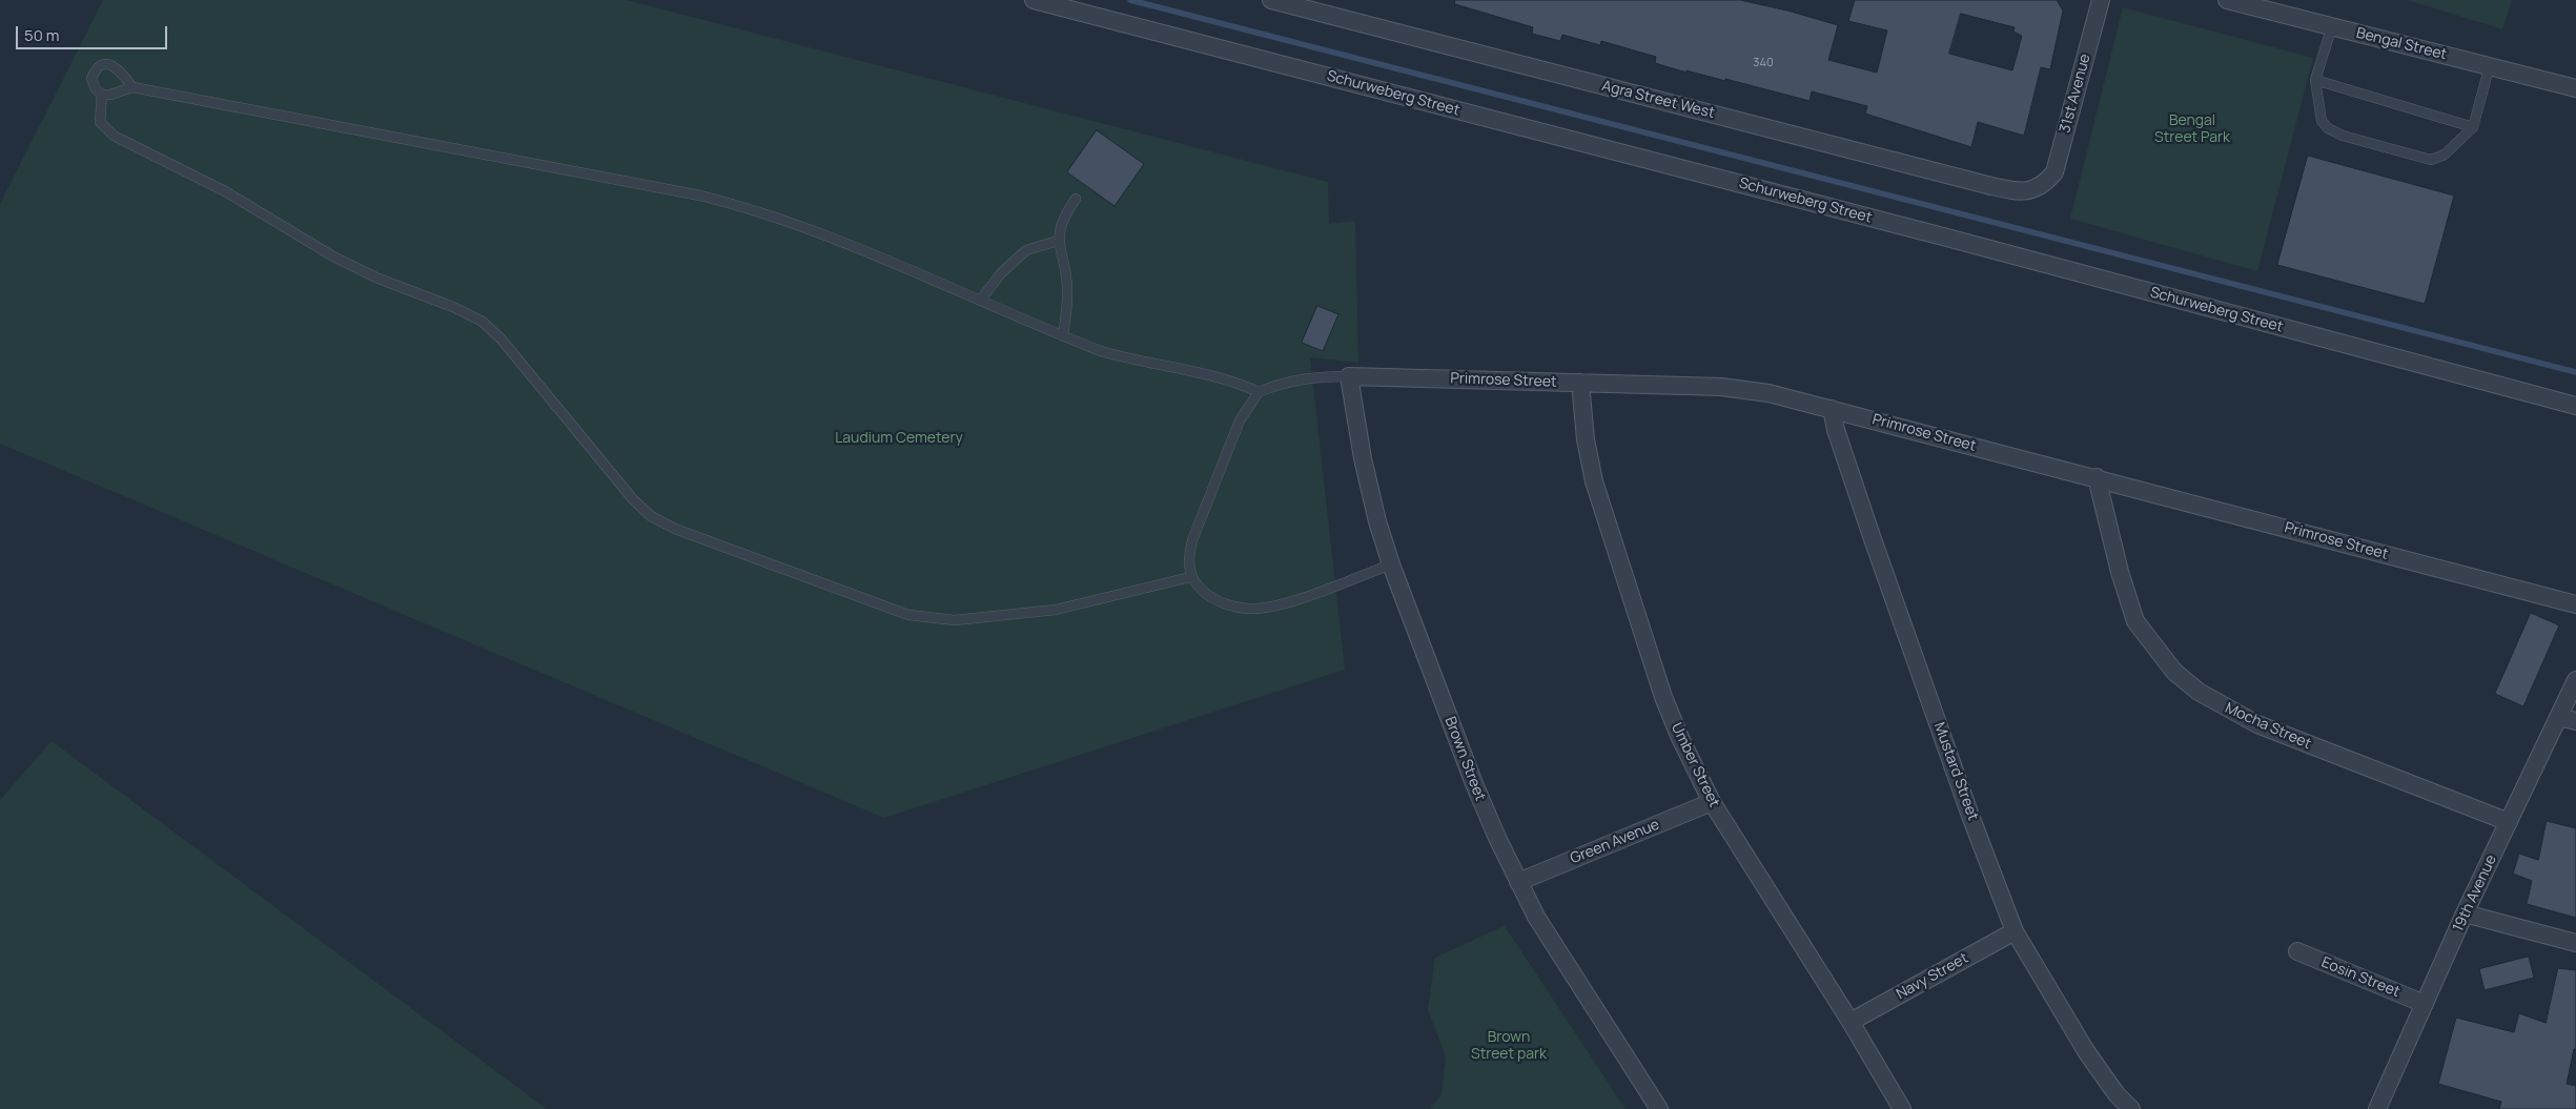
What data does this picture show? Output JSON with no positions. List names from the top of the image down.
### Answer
{
  "streets": {
    "street": [
      "Bengal Street",
      "Schurweberg Street",
      "31st Avenue",
      "Agra Street West",
      "Primrose Street",
      "Mocha Street",
      "Brown Street",
      "Umber Street",
      "Mustard Street",
      "Green Avenue",
      "19th Avenue",
      "Navy Street",
      "Eosin Street"
    ]
  },
  "crossings": [
    ["31st Avenue", "Agra Street West"],
    ["Primrose Street", "Mocha Street"],
    ["Primrose Street", "Brown Street"],
    ["Primrose Street", "Umber Street"],
    ["Primrose Street", "Mustard Street"],
    ["Mocha Street", "19th Avenue"],
    ["Brown Street", "Green Avenue"],
    ["Umber Street", "Green Avenue"],
    ["Umber Street", "Navy Street"],
    ["Mustard Street", "Navy Street"],
    ["19th Avenue", "Eosin Street"]
  ],
  "parks": ["Bengal Street Park", "Laudium Cemetery", "Brown Street park"],
  "house_numbers": ["340"],
  "scale_bar": "50 m"
}
